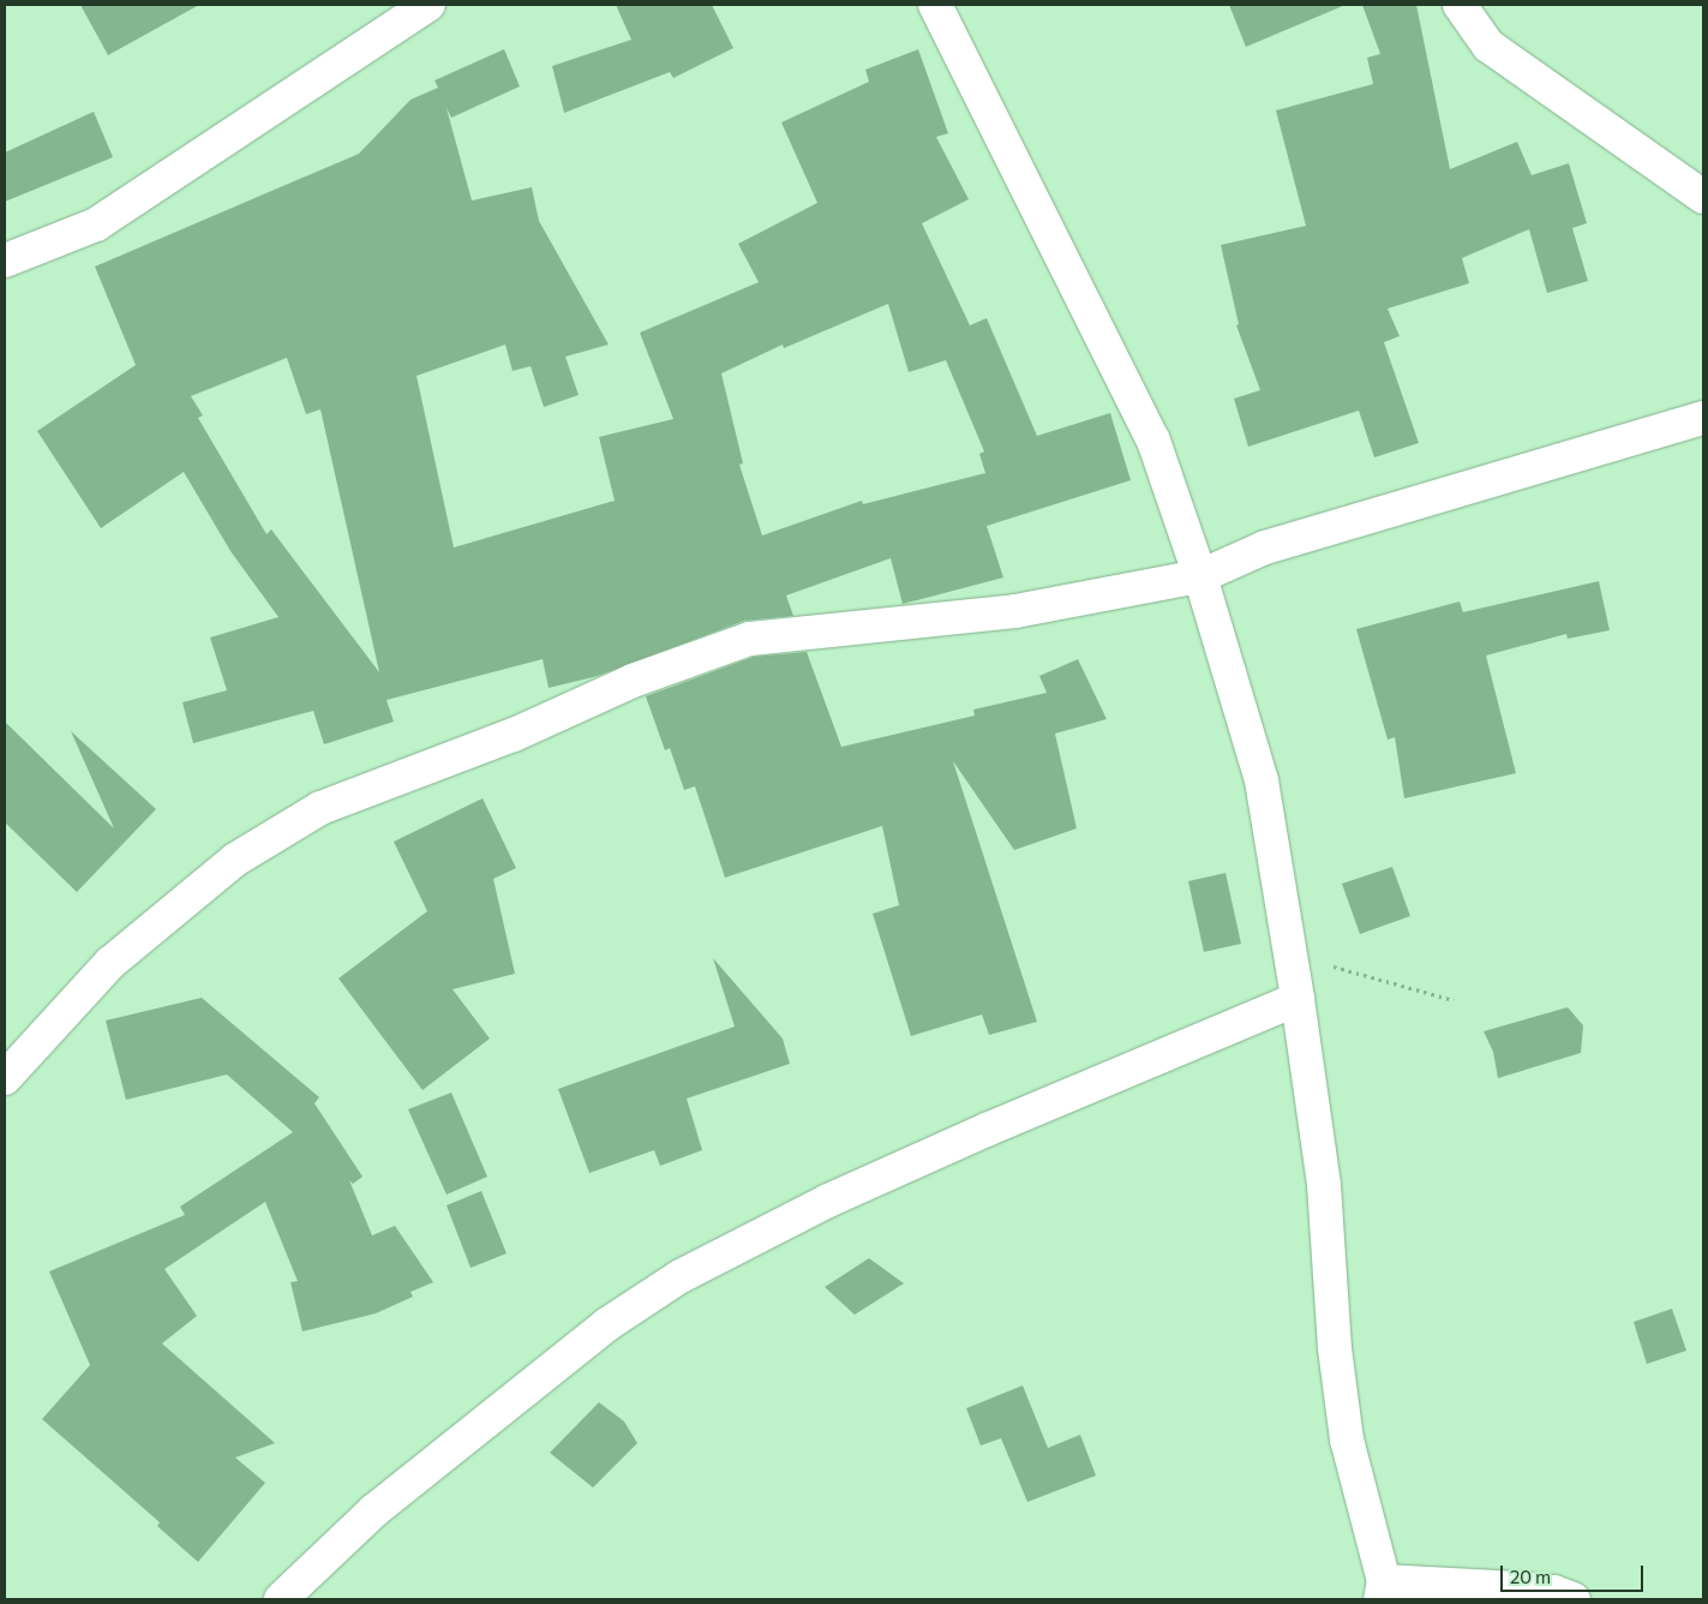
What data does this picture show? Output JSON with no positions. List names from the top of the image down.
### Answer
{
  "scale_bar": "20 m"
}
